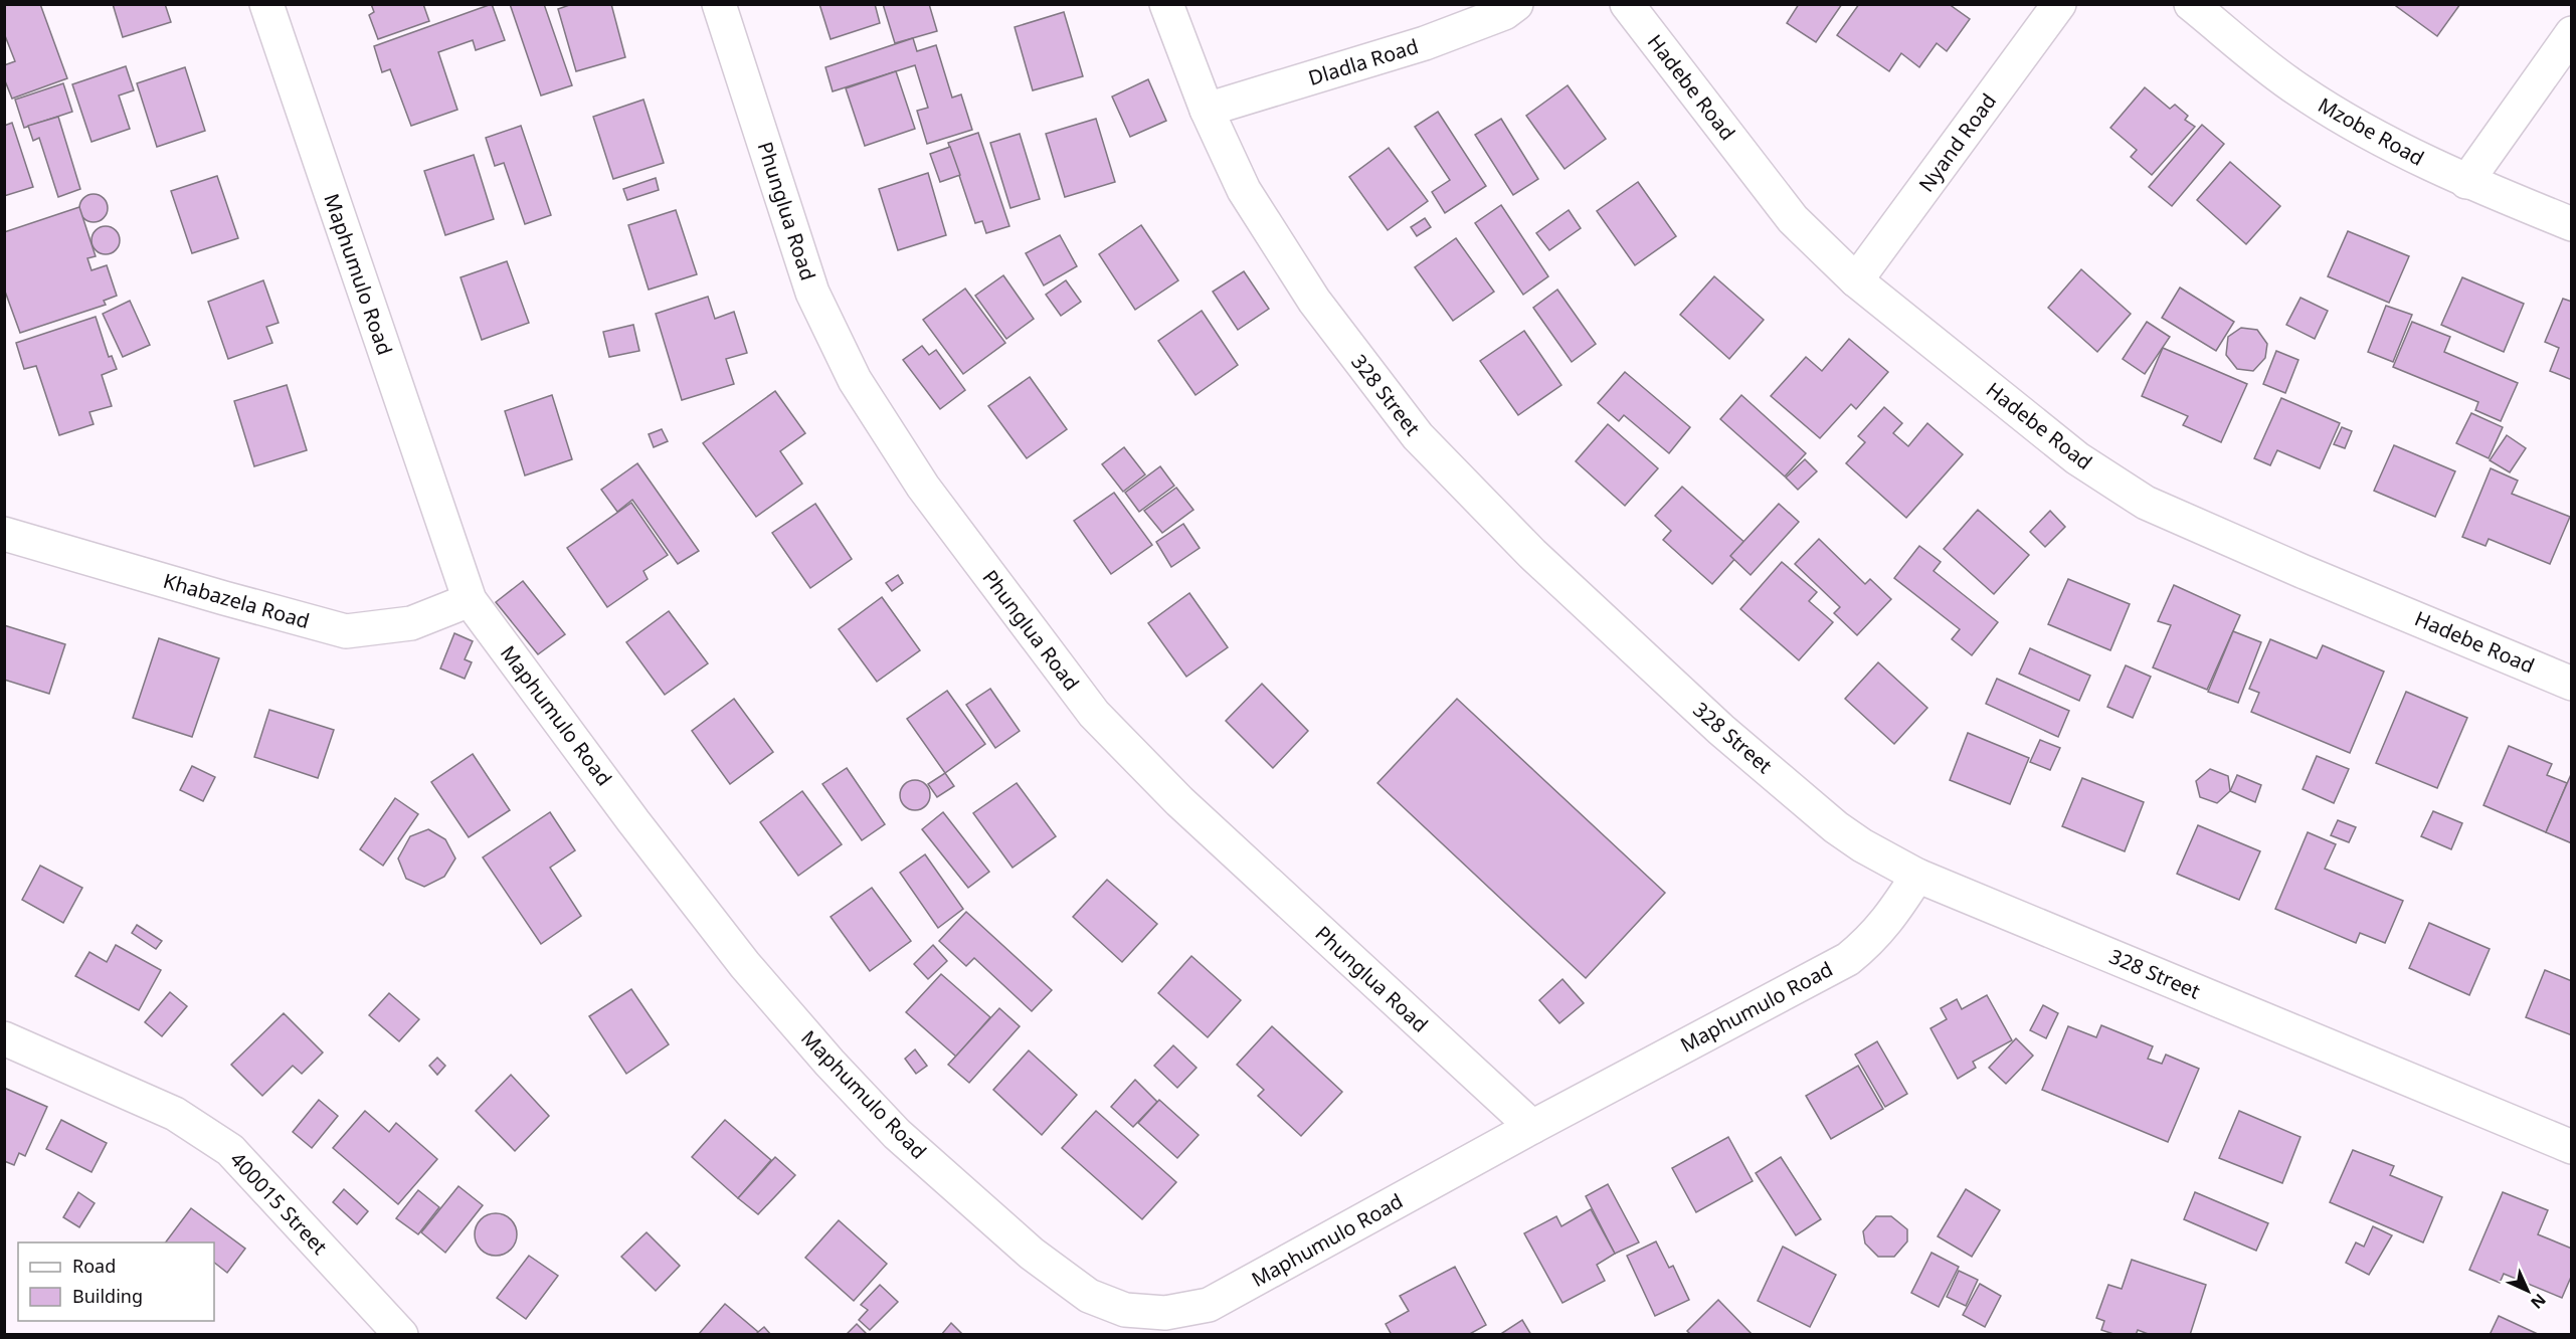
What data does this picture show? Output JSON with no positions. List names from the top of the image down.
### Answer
{
  "streets": {
    "street": [
      "Dladla Road",
      "Hadebe Road",
      "Mzobe Road",
      "Nyand Road",
      "Phunglua Road",
      "Maphumulo Road",
      "328 Street",
      "Khabazela Road",
      "400015 Street"
    ]
  },
  "crossings": [
    ["Dladla Road", "328 Street"],
    ["Hadebe Road", "Nyand Road"],
    ["Phunglua Road", "Maphumulo Road"],
    ["Maphumulo Road", "328 Street"],
    ["Maphumulo Road", "Khabazela Road"]
  ],
  "legend": ["Road", "Building"],
  "north": "bottom right"
}
